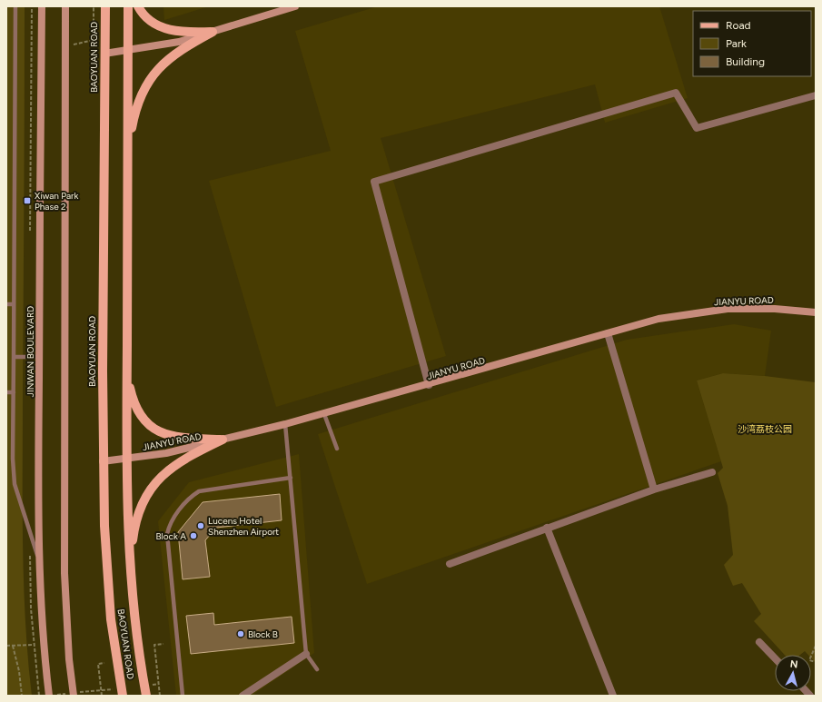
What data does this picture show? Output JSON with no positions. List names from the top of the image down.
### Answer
{
  "streets": {
    "main road": ["BAOYUAN ROAD", "JIANYU ROAD", "JINWAN BOULEVARD"]
  },
  "crossings": [
    ["BAOYUAN ROAD", "JIANYU ROAD"]
  ],
  "parks": ["沙湾荔枝公园"],
  "places": {
    "transit": ["Xiwan Park Phase 2"],
    "other": ["Lucens Hotel Shenzhen Airport", "Block A", "Block B"]
  },
  "legend": ["Road", "Park", "Building"],
  "north": "top"
}
